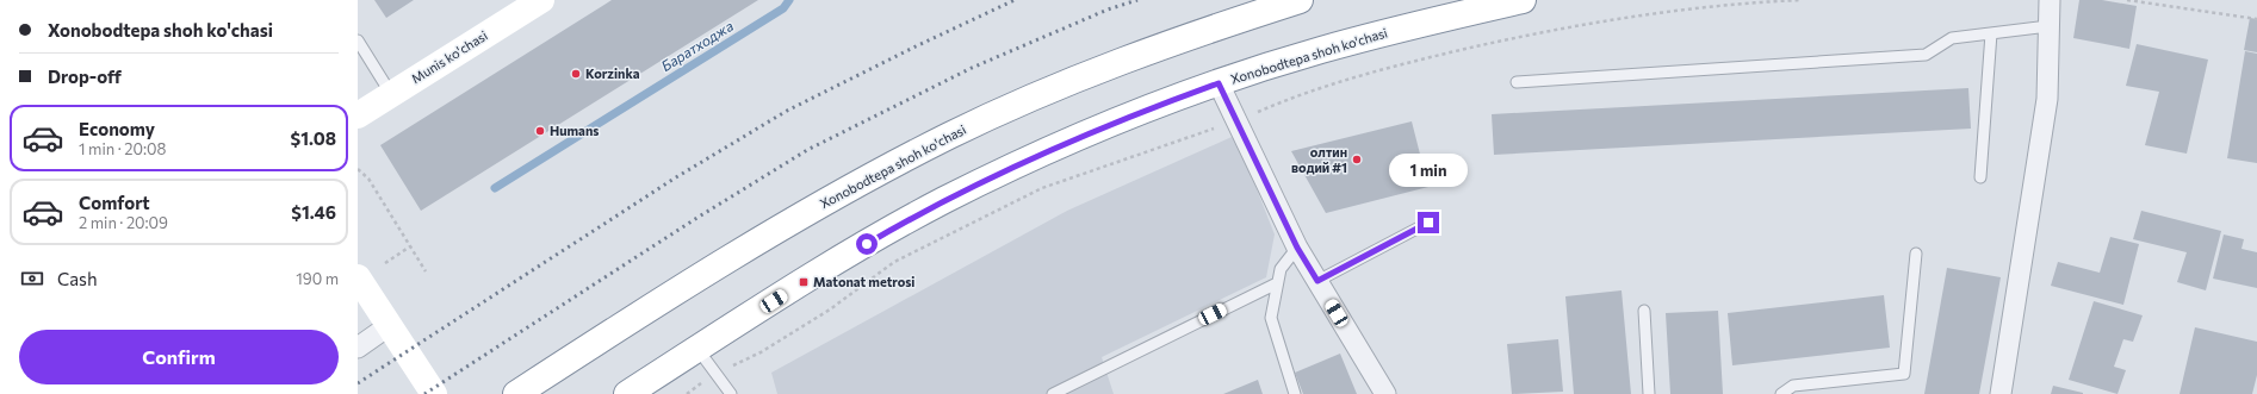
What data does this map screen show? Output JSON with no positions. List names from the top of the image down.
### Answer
{
  "streets": {
    "main road": ["Xonobodtepa shoh ko'chasi", "Munis ko'chasi"]
  },
  "water": ["Баратходжа"],
  "places": {
    "other": ["Korzinka", "Humans", "олтин водий #1"],
    "transit": ["Matonat metrosi"]
  },
  "page": {
    "banner": ["Xonobodtepa shoh ko'chasi", "Drop-off"],
    "list": [
      {
        "name": "Economy",
        "note": "1 min · 20:08",
        "value": "$1.08"
      },
      {
        "name": "Comfort",
        "note": "2 min · 20:09",
        "value": "$1.46"
      }
    ],
    "bubble": "1 min",
    "pay": ["Cash", "190 m"],
    "buttons": "Confirm"
  }
}
